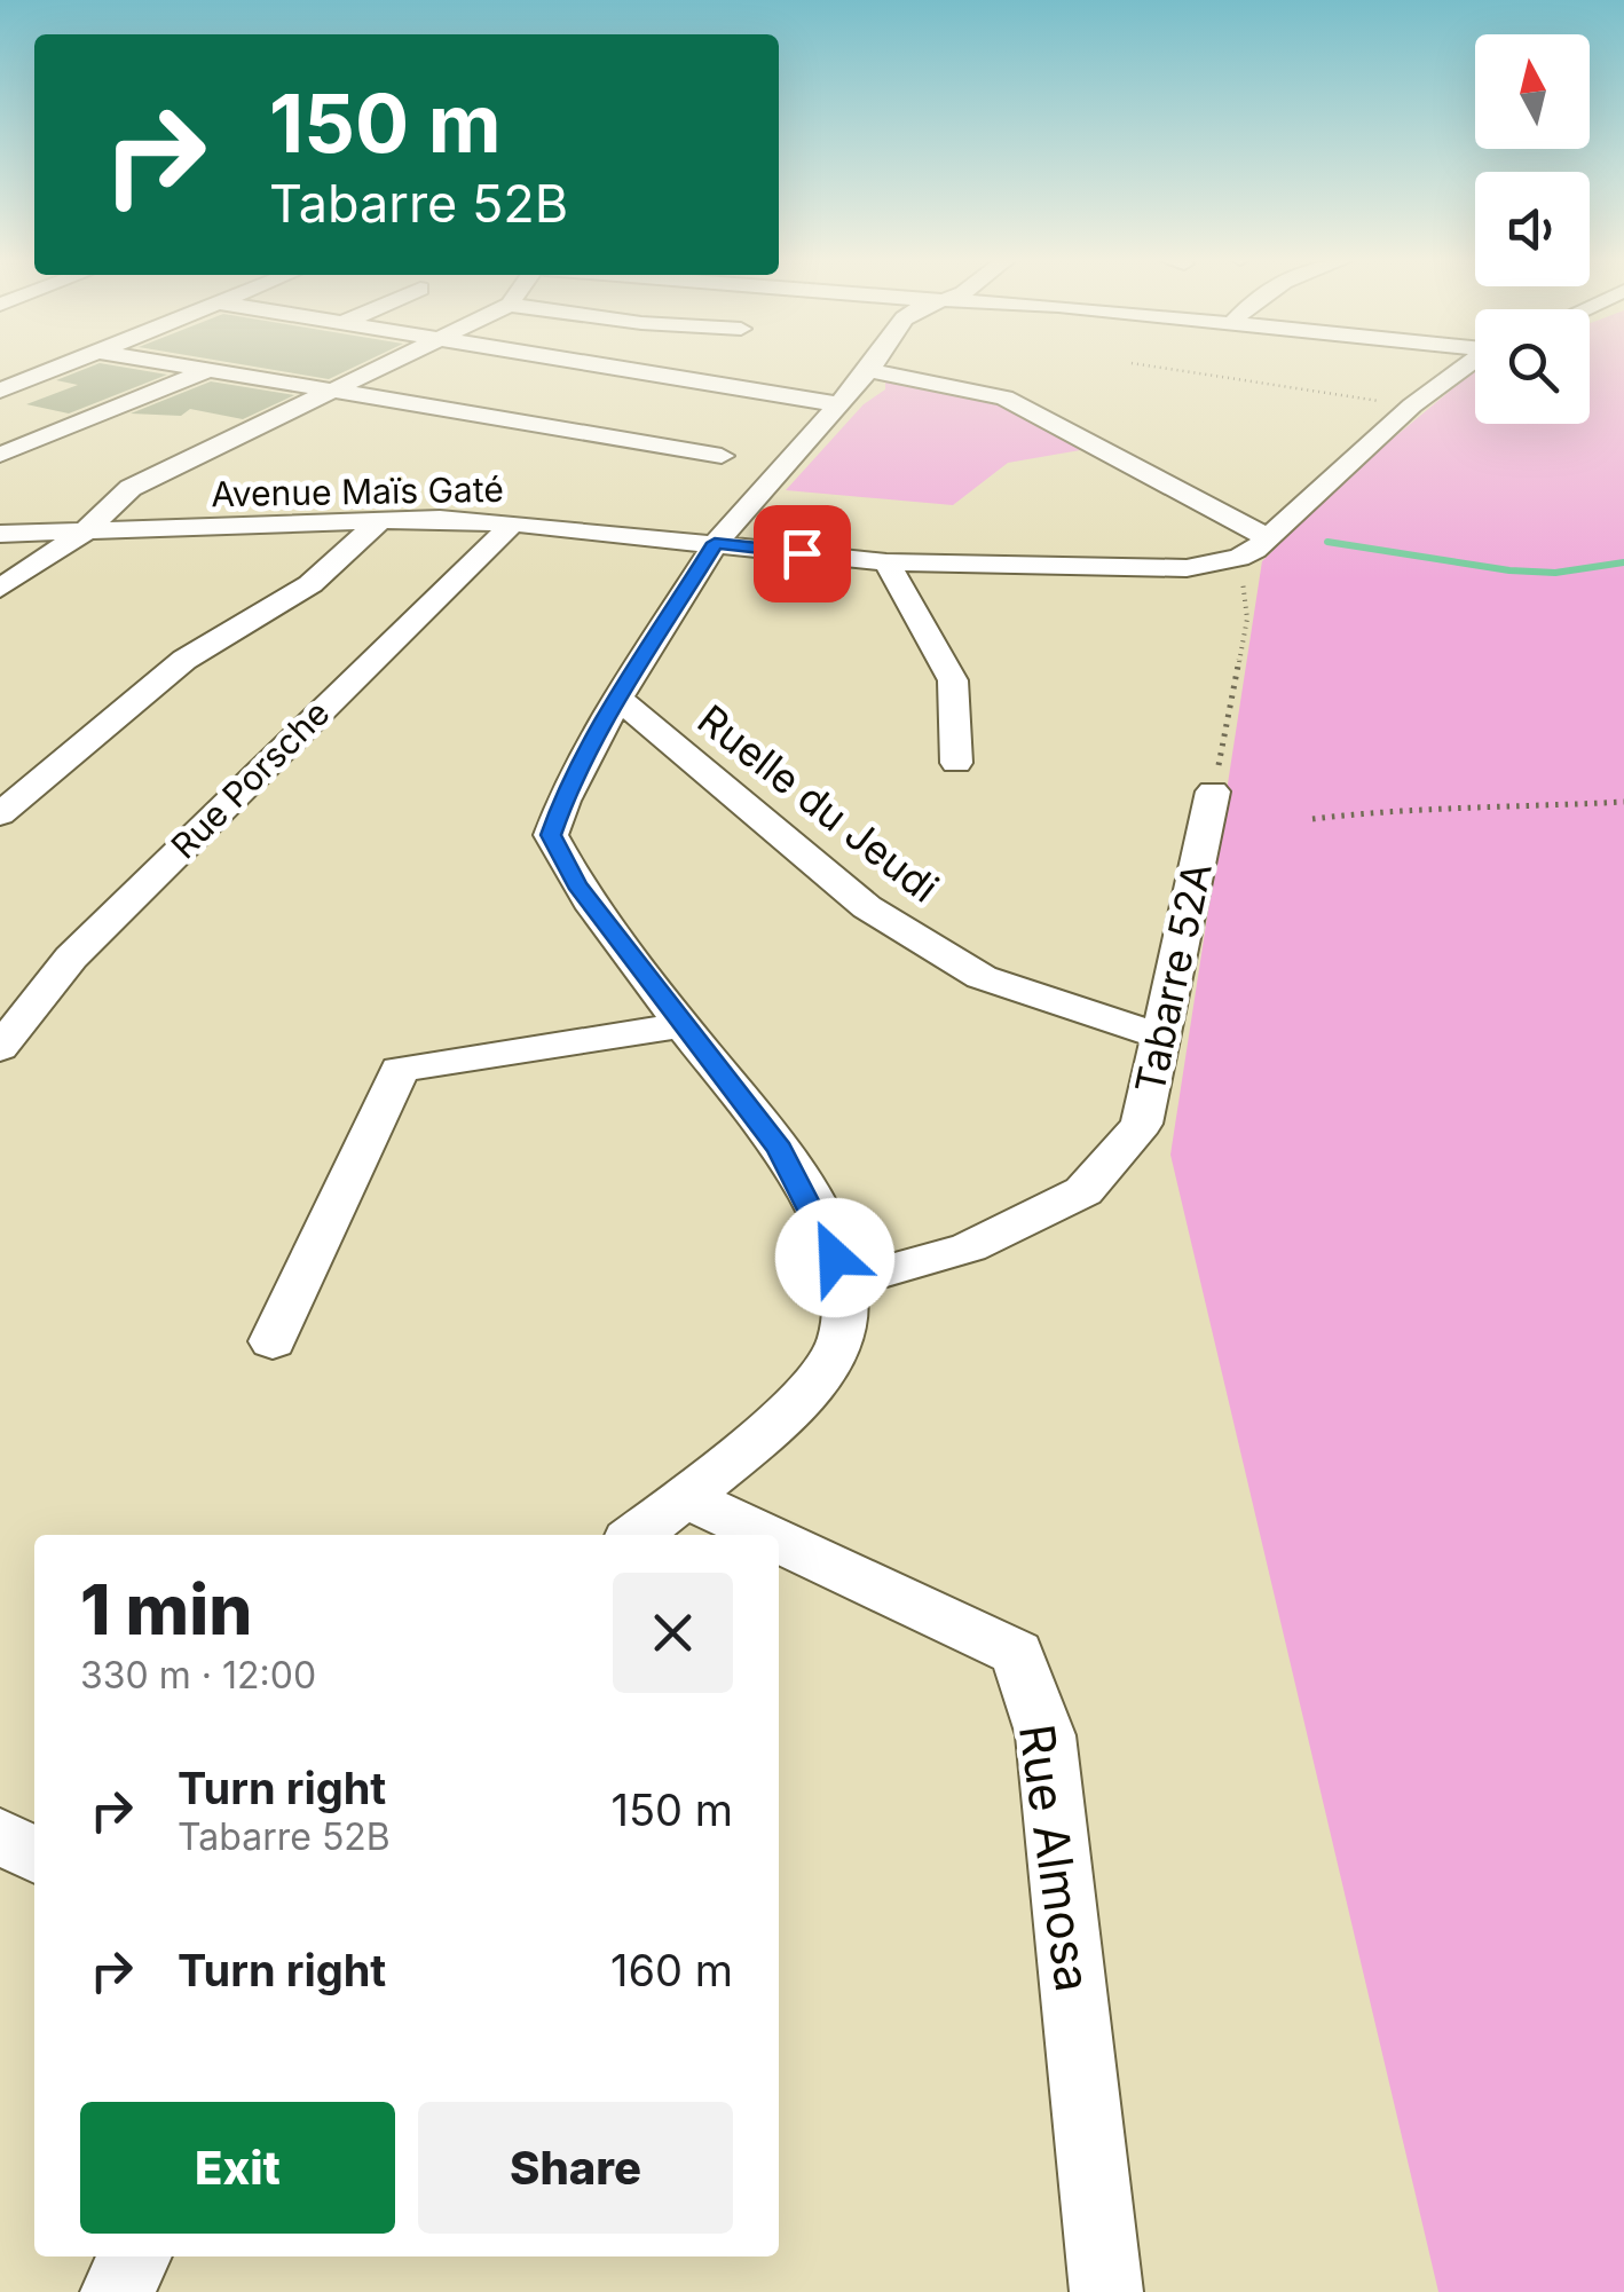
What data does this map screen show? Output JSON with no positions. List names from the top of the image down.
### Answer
{
  "streets": {
    "street": [
      "Avenue Maïs Gaté",
      "Rue Porsche",
      "Ruelle du Jeudi",
      "Tabarre 52A",
      "Rue Almosa"
    ]
  },
  "crossings": [
    ["Avenue Maïs Gaté", "Rue Porsche"],
    ["Ruelle du Jeudi", "Tabarre 52A"]
  ],
  "north": "top",
  "page": {
    "turn": ["150 m", "Tabarre 52B"],
    "heading": ["1 min", "330 m · 12:00"],
    "list": [
      {
        "name": "Turn right",
        "note": "Tabarre 52B",
        "value": "150 m"
      },
      {
        "name": "Turn right",
        "value": "160 m"
      }
    ],
    "buttons": ["Exit", "Share"]
  }
}
